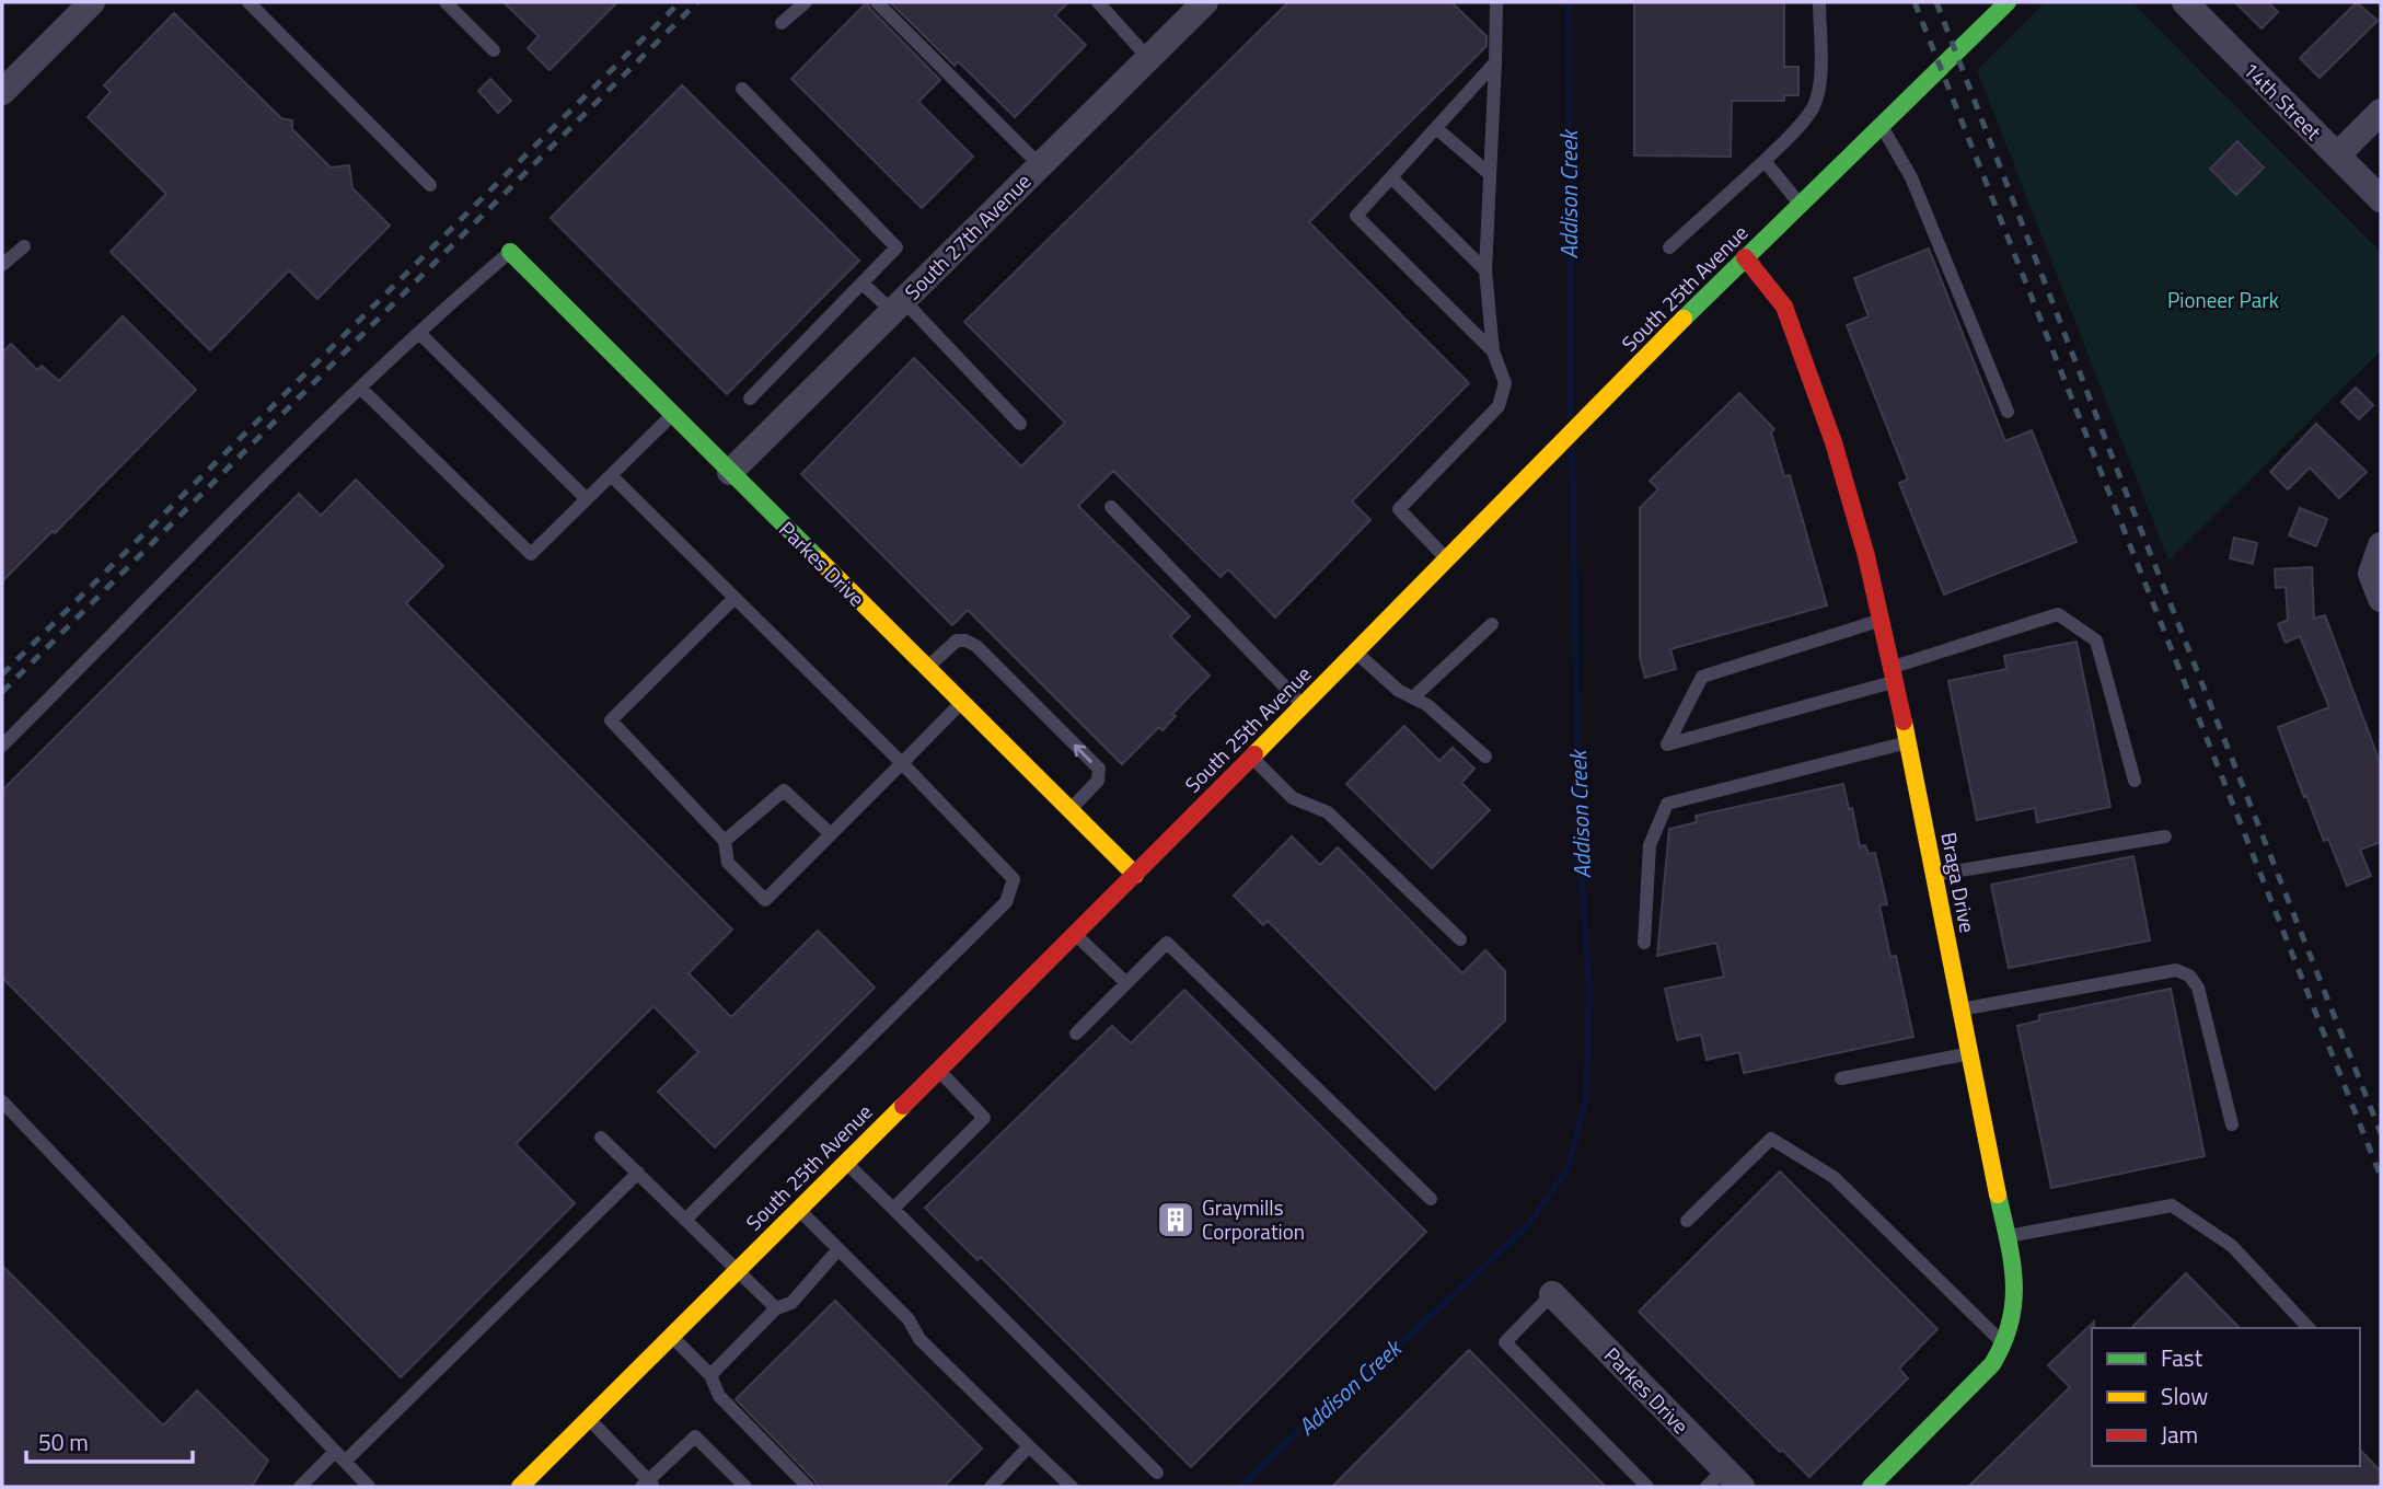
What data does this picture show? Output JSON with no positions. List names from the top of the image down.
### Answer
{
  "streets": {
    "street": [
      "14th Street",
      "South 27th Avenue",
      "South 25th Avenue",
      "Parkes Drive",
      "Braga Drive"
    ]
  },
  "crossings": [
    ["South 27th Avenue", "Parkes Drive"],
    ["South 25th Avenue", "Parkes Drive"],
    ["South 25th Avenue", "Braga Drive"]
  ],
  "water": ["Addison Creek"],
  "parks": ["Pioneer Park"],
  "places": {
    "building": ["Graymills Corporation"]
  },
  "legend": ["Fast", "Slow", "Jam"],
  "scale_bar": "50 m"
}
